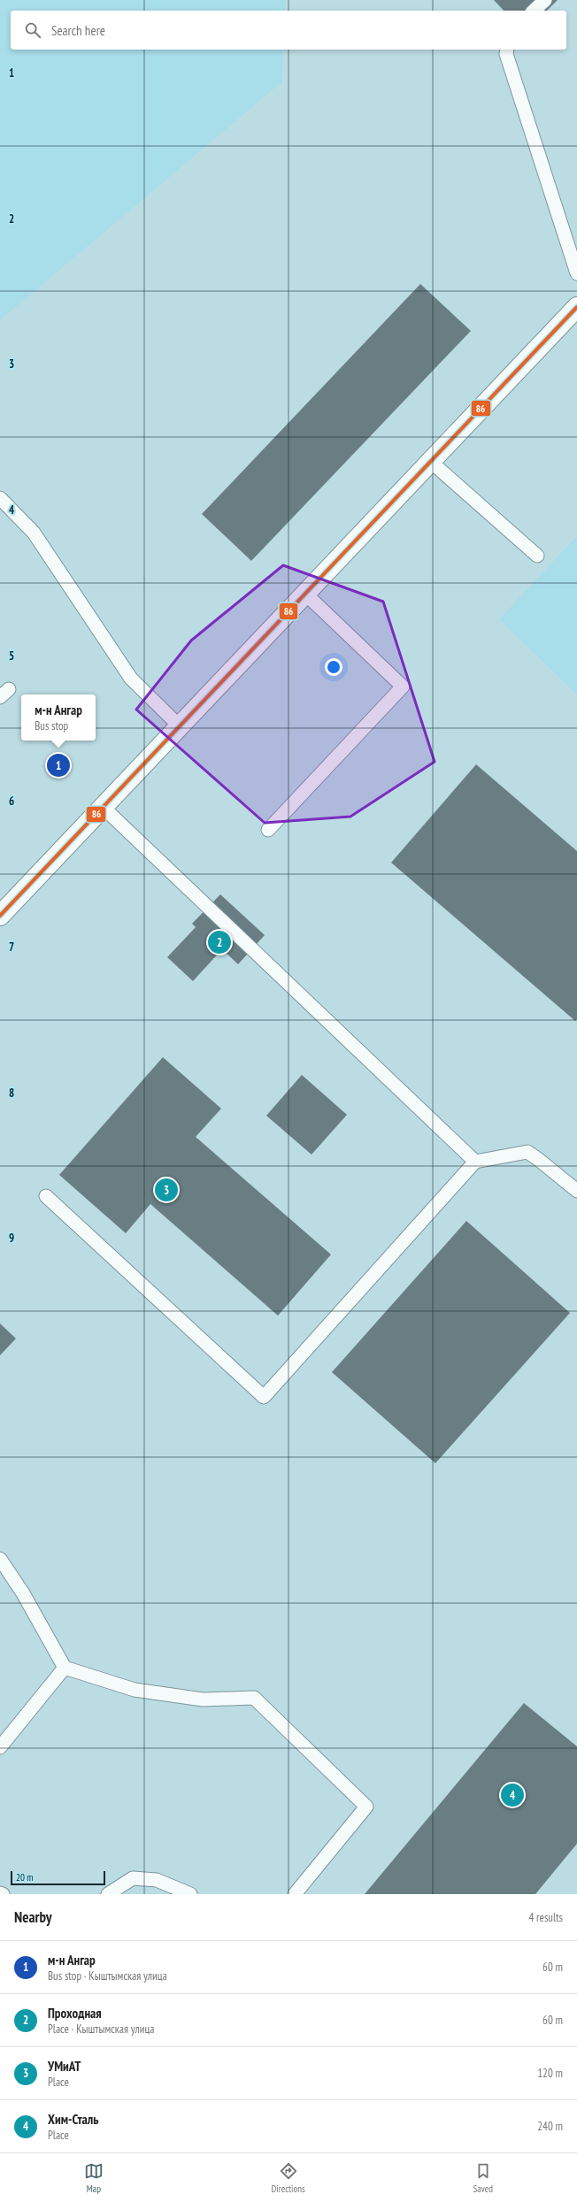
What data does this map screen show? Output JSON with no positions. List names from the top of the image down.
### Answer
{
  "lines": ["transit line 86"],
  "scale_bar": "20 m",
  "page": {
    "search": "Search here",
    "popup": ["м-н Ангар", "Bus stop"],
    "pins": [
      "1",
      "2",
      "3",
      "4"
    ],
    "scale": "20 m",
    "heading": ["Nearby", "4 results"],
    "list": [
      {
        "mark": "1",
        "name": "м-н Ангар",
        "note": "Bus stop · Кыштымская улица",
        "value": "60 m"
      },
      {
        "mark": "2",
        "name": "Проходная",
        "note": "Place · Кыштымская улица",
        "value": "60 m"
      },
      {
        "mark": "3",
        "name": "УМиАТ",
        "note": "Place",
        "value": "120 m"
      },
      {
        "mark": "4",
        "name": "Хим-Сталь",
        "note": "Place",
        "value": "240 m"
      }
    ],
    "nav": ["Map", "Directions", "Saved"]
  },
  "grid": {
    "rows": [
      "1",
      "2",
      "3",
      "4",
      "5",
      "6",
      "7",
      "8",
      "9"
    ]
  }
}
